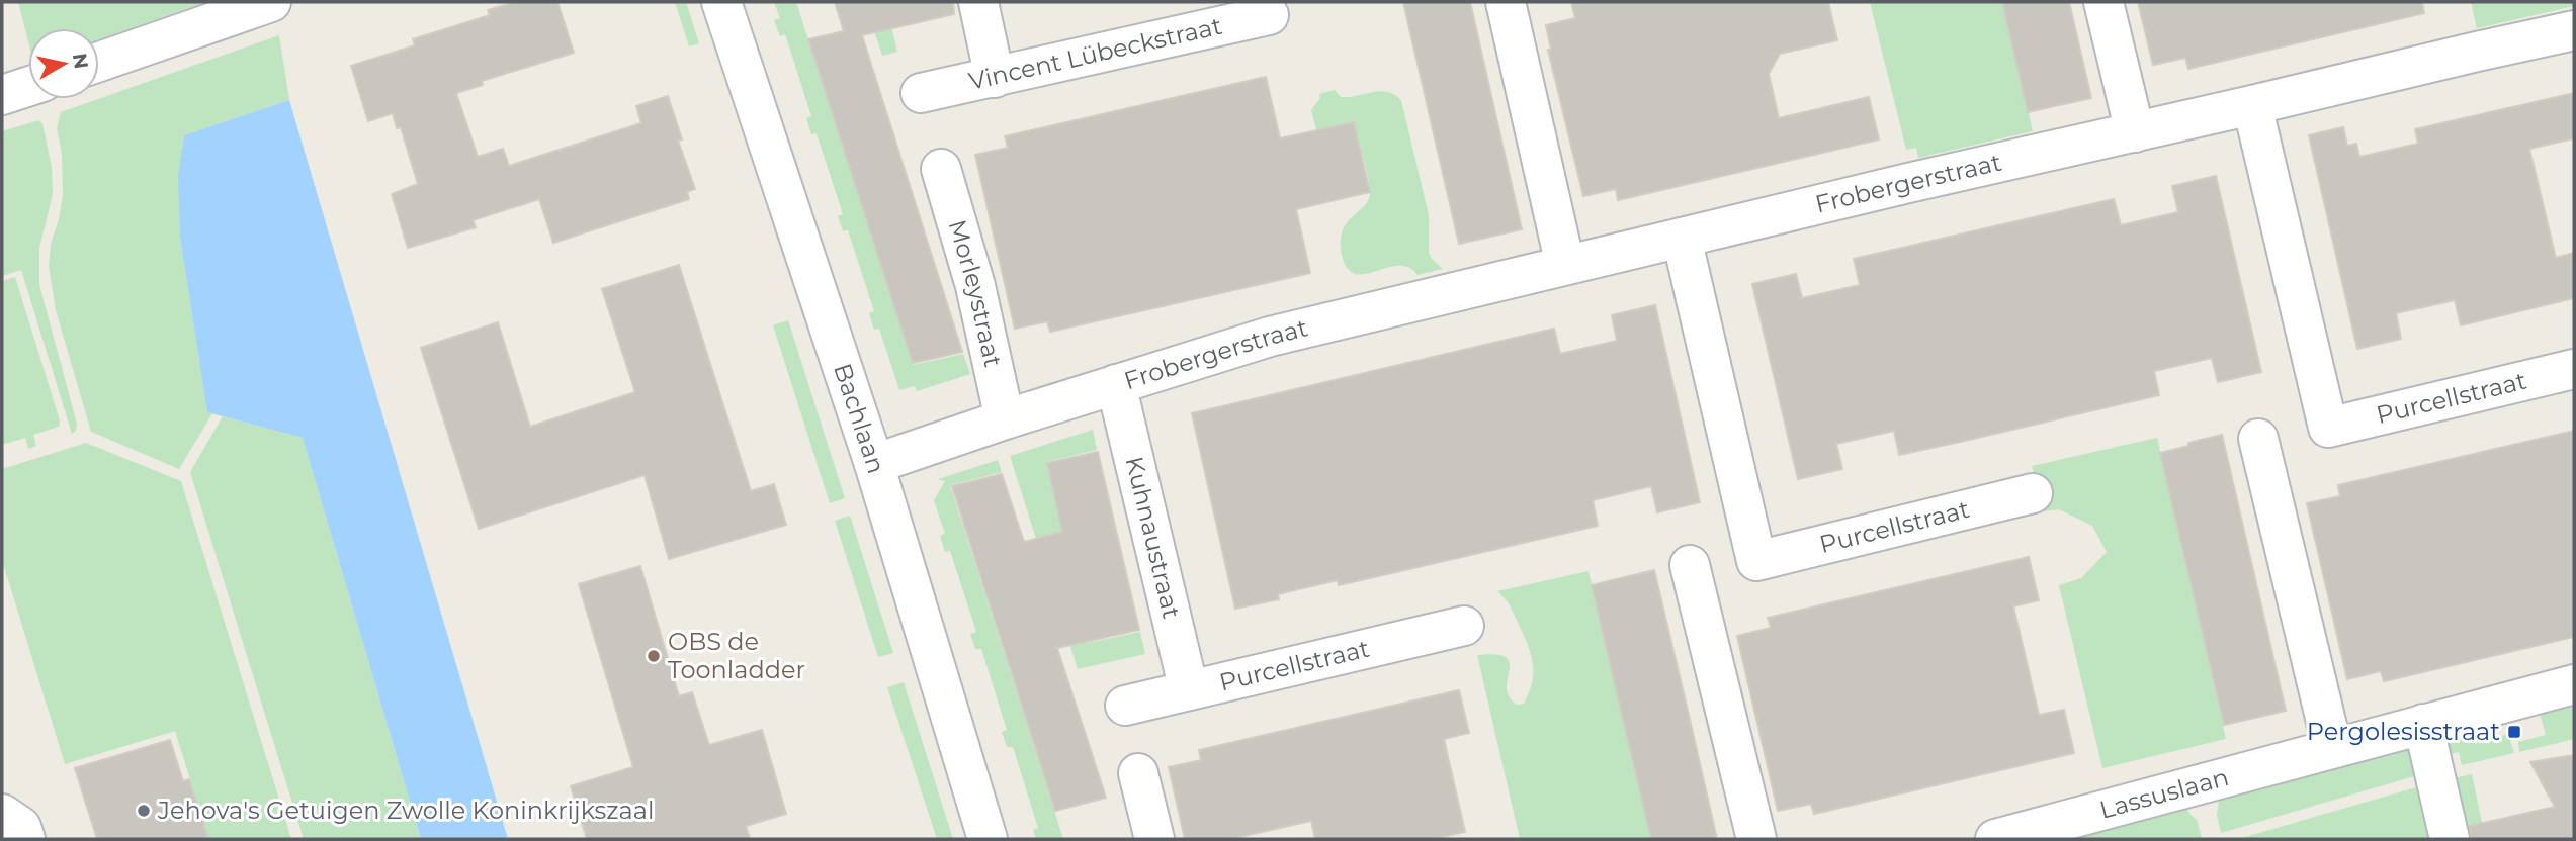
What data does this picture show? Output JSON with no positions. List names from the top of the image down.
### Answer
{
  "streets": {
    "street": [
      "Vincent Lübeckstraat",
      "Frobergerstraat",
      "Morleystraat",
      "Purcellstraat",
      "Bachlaan",
      "Kuhnaustraat",
      "Lassuslaan"
    ]
  },
  "crossings": [
    ["Frobergerstraat", "Morleystraat"],
    ["Frobergerstraat", "Purcellstraat"],
    ["Frobergerstraat", "Bachlaan"],
    ["Frobergerstraat", "Kuhnaustraat"],
    ["Purcellstraat", "Kuhnaustraat"]
  ],
  "places": {
    "other": ["OBS de Toonladder", "Jehova's Getuigen Zwolle Koninkrijkszaal"],
    "transit": ["Pergolesisstraat"]
  },
  "north": "right"
}
